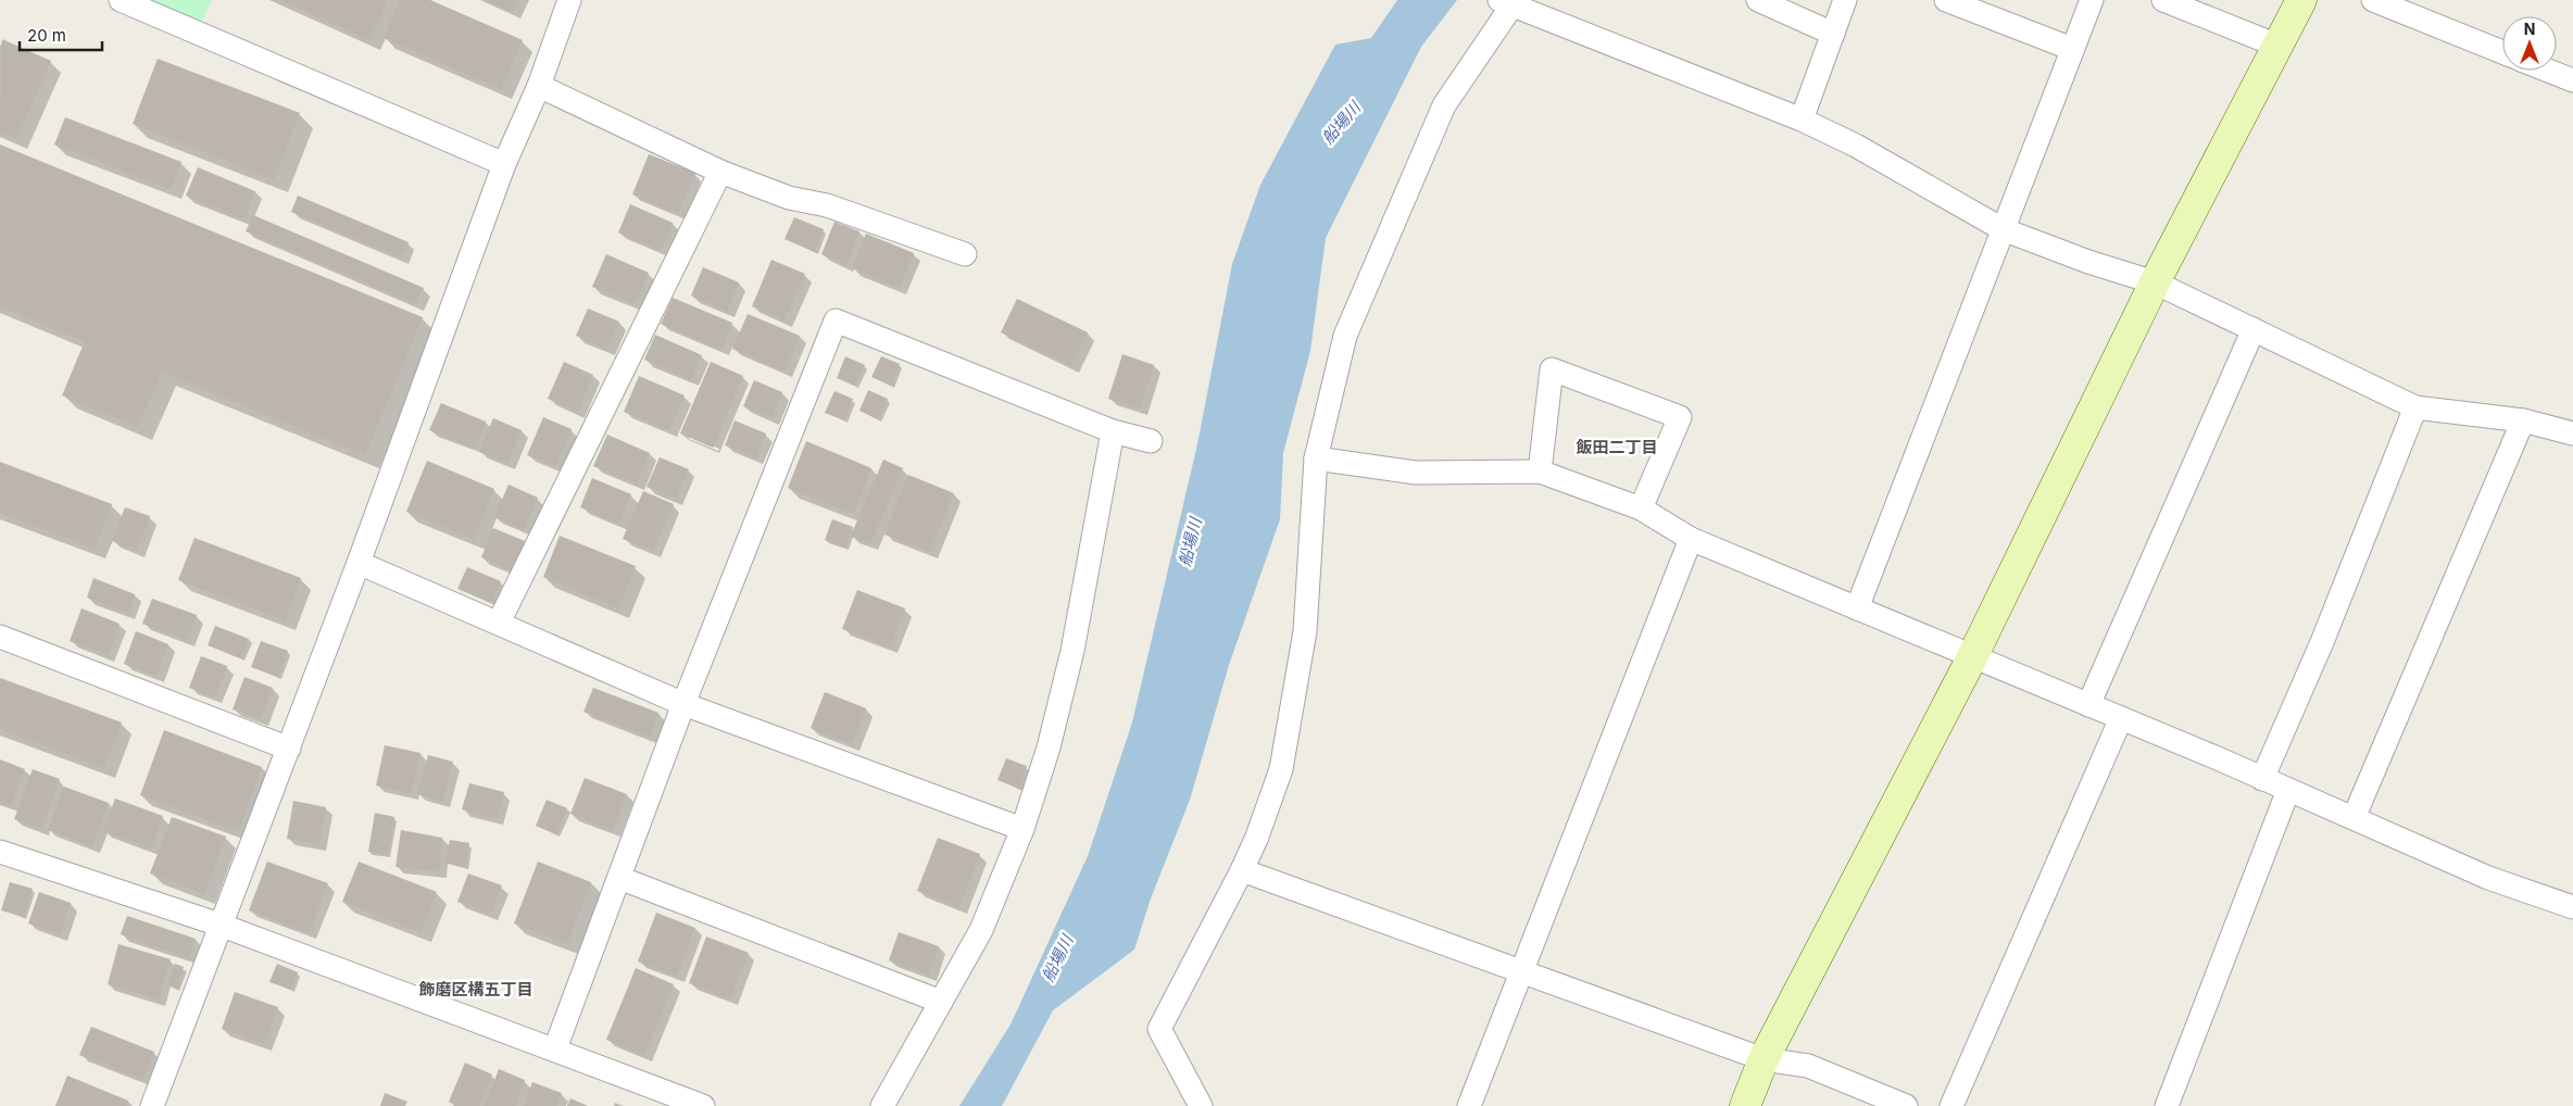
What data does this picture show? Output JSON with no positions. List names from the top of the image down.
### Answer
{
  "districts": ["飯田二丁目", "飾磨区構五丁目"],
  "water": ["船場川"],
  "scale_bar": "20 m",
  "north": "top"
}
